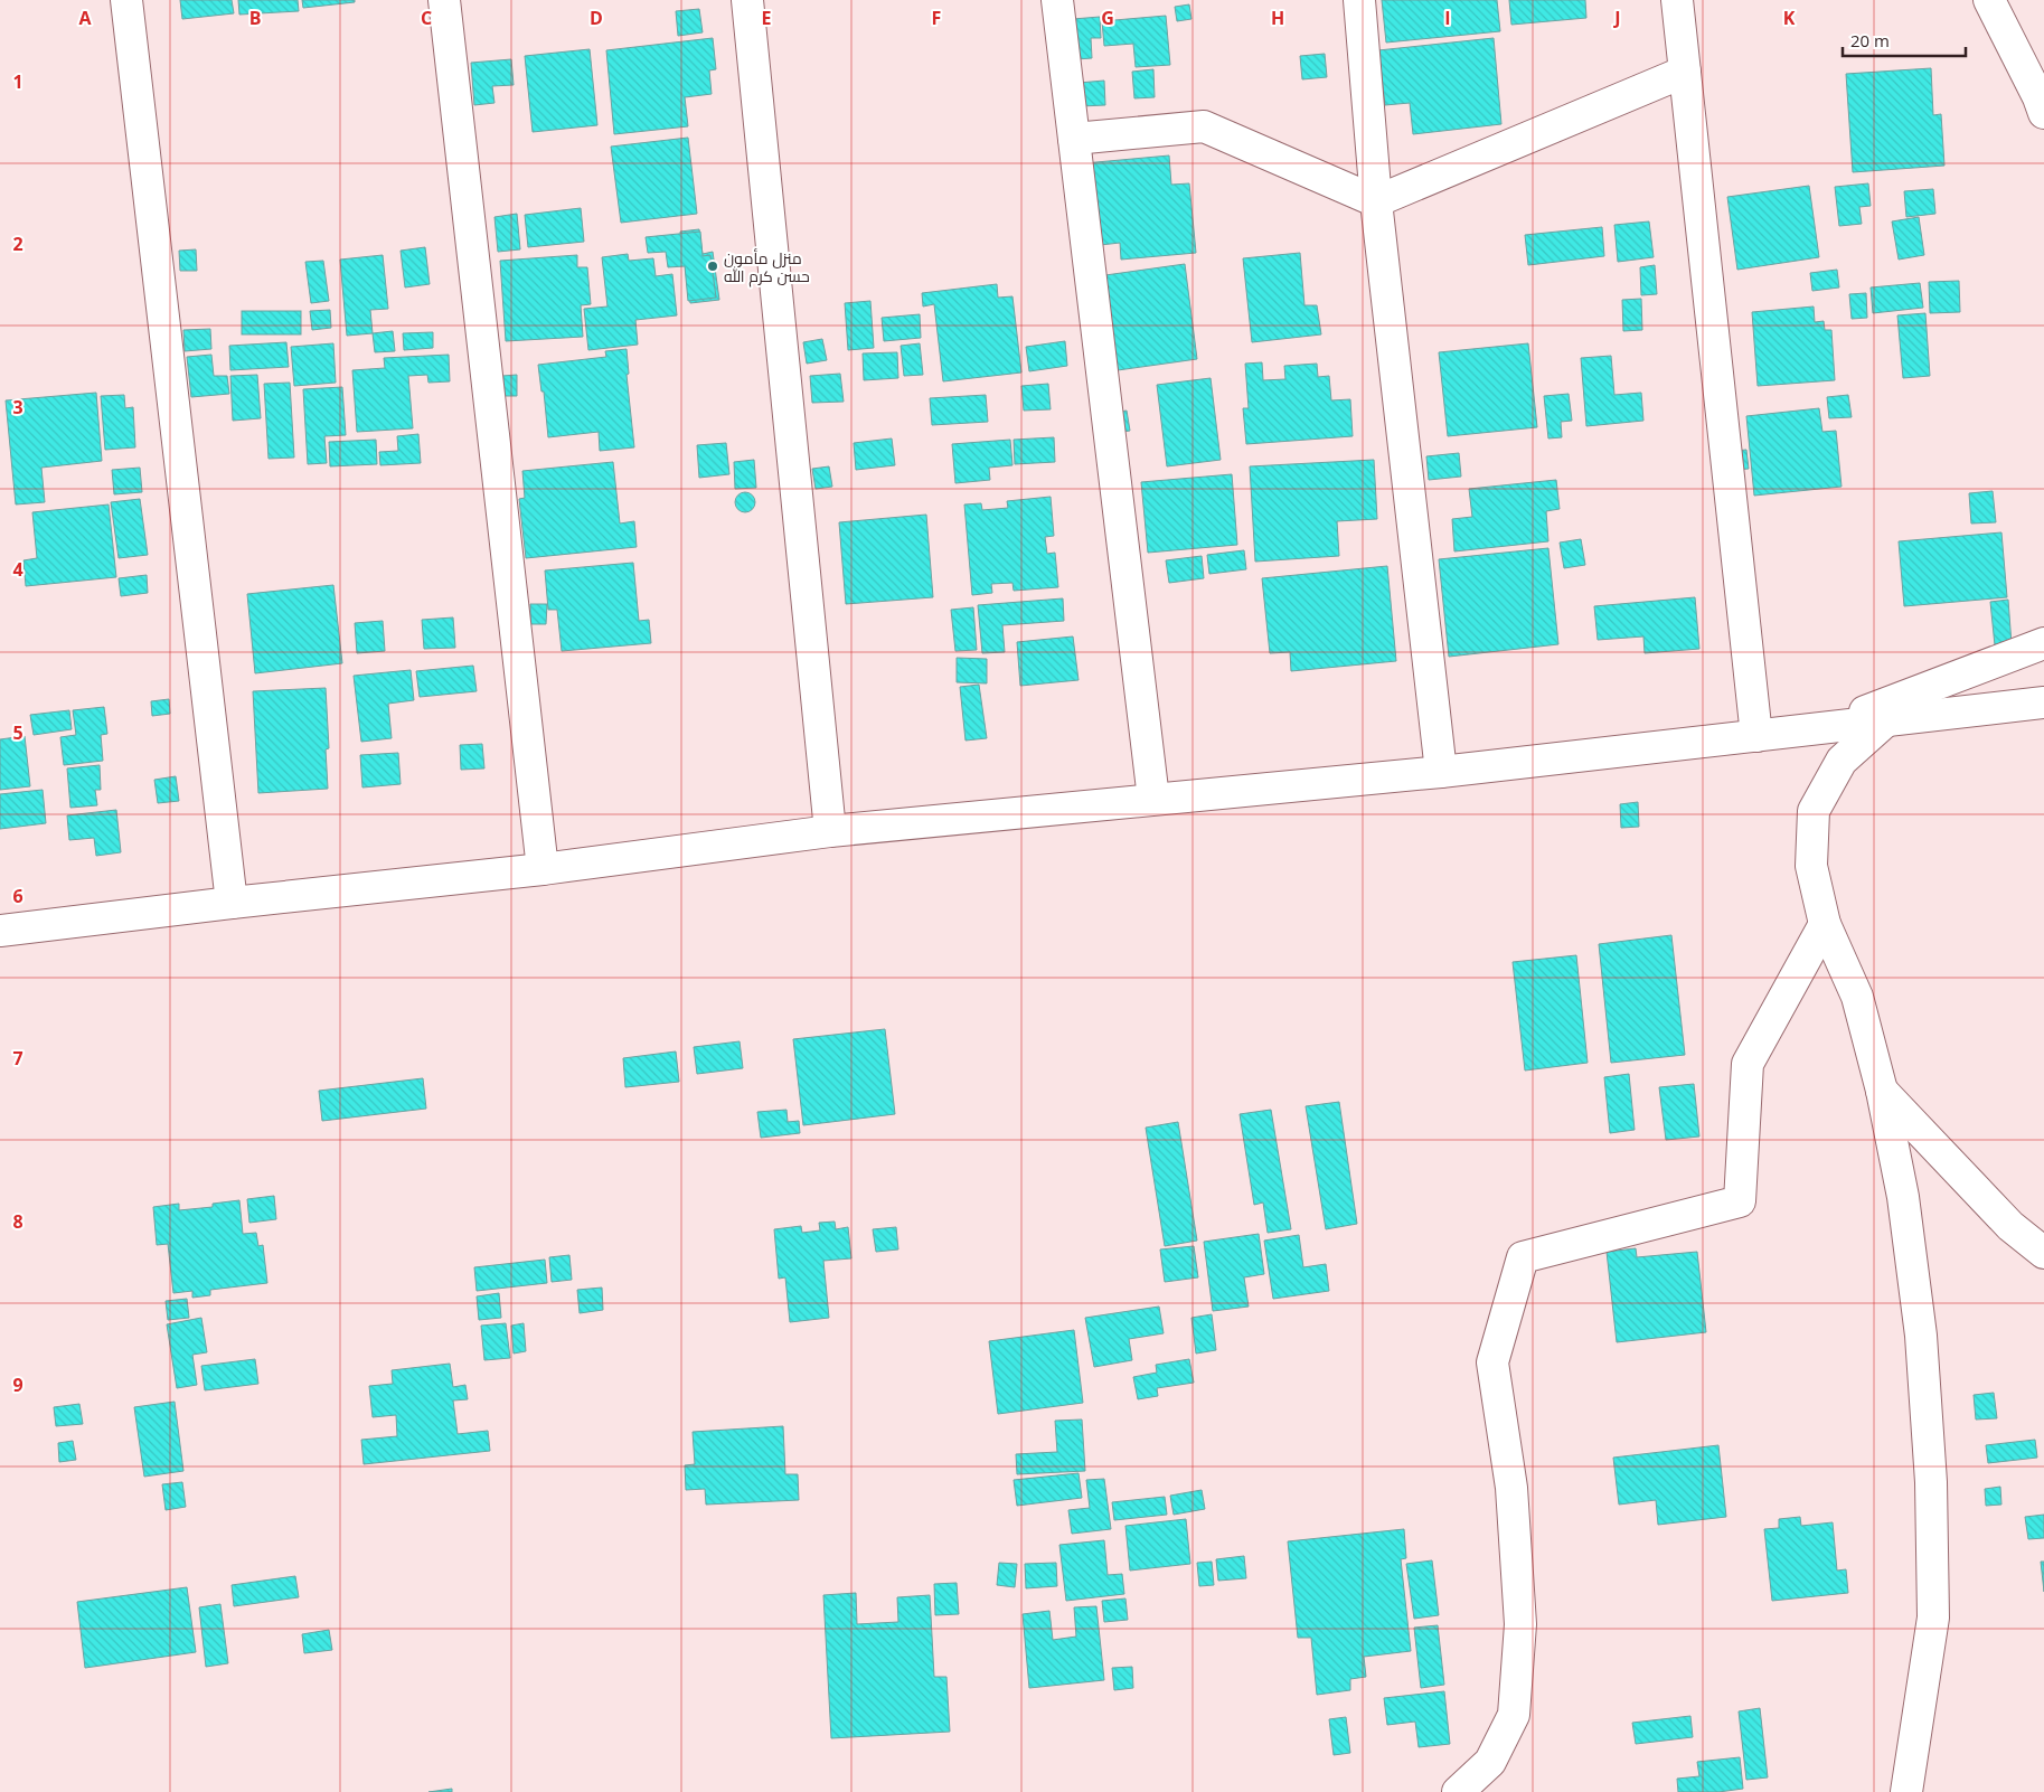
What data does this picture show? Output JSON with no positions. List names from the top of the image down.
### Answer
{
  "places": ["منزل مأمون حسن كرم الله"],
  "scale_bar": "20 m",
  "grid": {
    "columns": [
      "A",
      "B",
      "C",
      "D",
      "E",
      "F",
      "G",
      "H",
      "I",
      "J",
      "K"
    ],
    "rows": [
      "1",
      "2",
      "3",
      "4",
      "5",
      "6",
      "7",
      "8",
      "9"
    ]
  }
}
